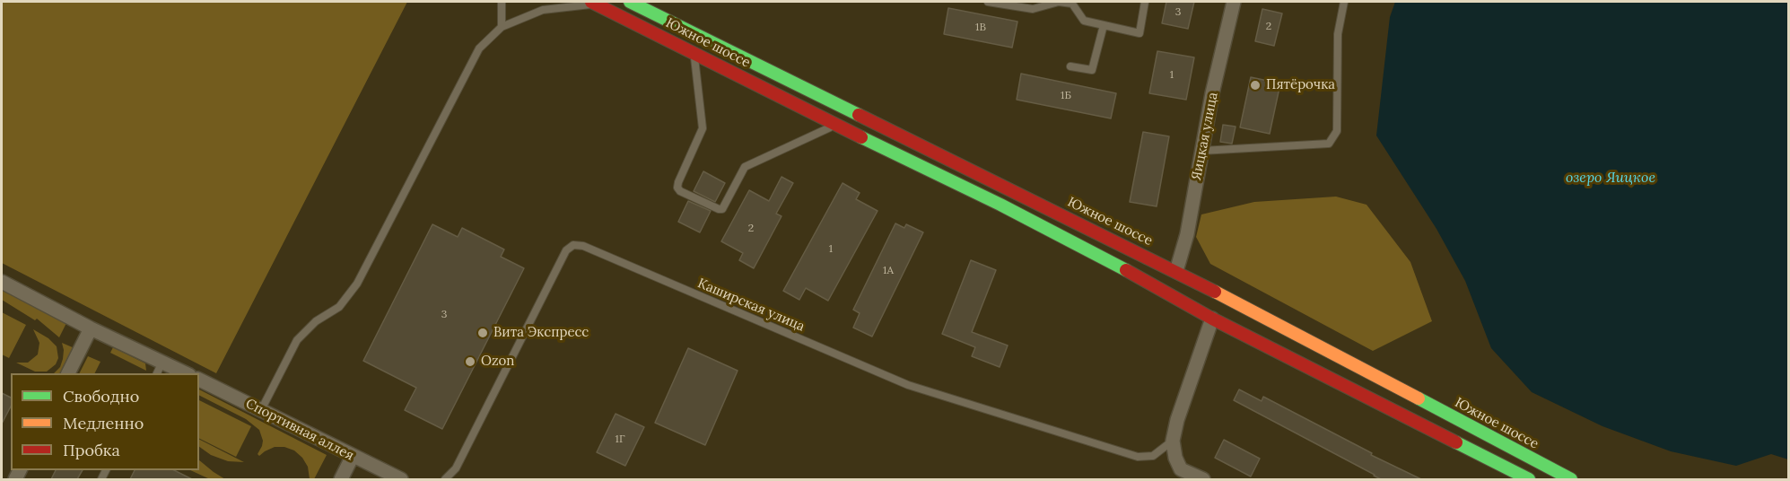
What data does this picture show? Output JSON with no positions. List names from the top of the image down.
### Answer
{
  "streets": {
    "main road": ["Южное шоссе"],
    "street": ["Яицкая улица", "Спортивная аллея"],
    "lane": ["Каширская улица"]
  },
  "crossings": [
    ["Южное шоссе", "Яицкая улица"]
  ],
  "water": ["озеро Яицкое"],
  "places": ["Пятёрочка", "Вита Экспресс", "Ozon"],
  "house_numbers": [
    "3",
    "2",
    "1В",
    "1",
    "1Б",
    "2",
    "1",
    "1А",
    "3",
    "1Г"
  ],
  "legend": ["Свободно", "Медленно", "Пробка"]
}
